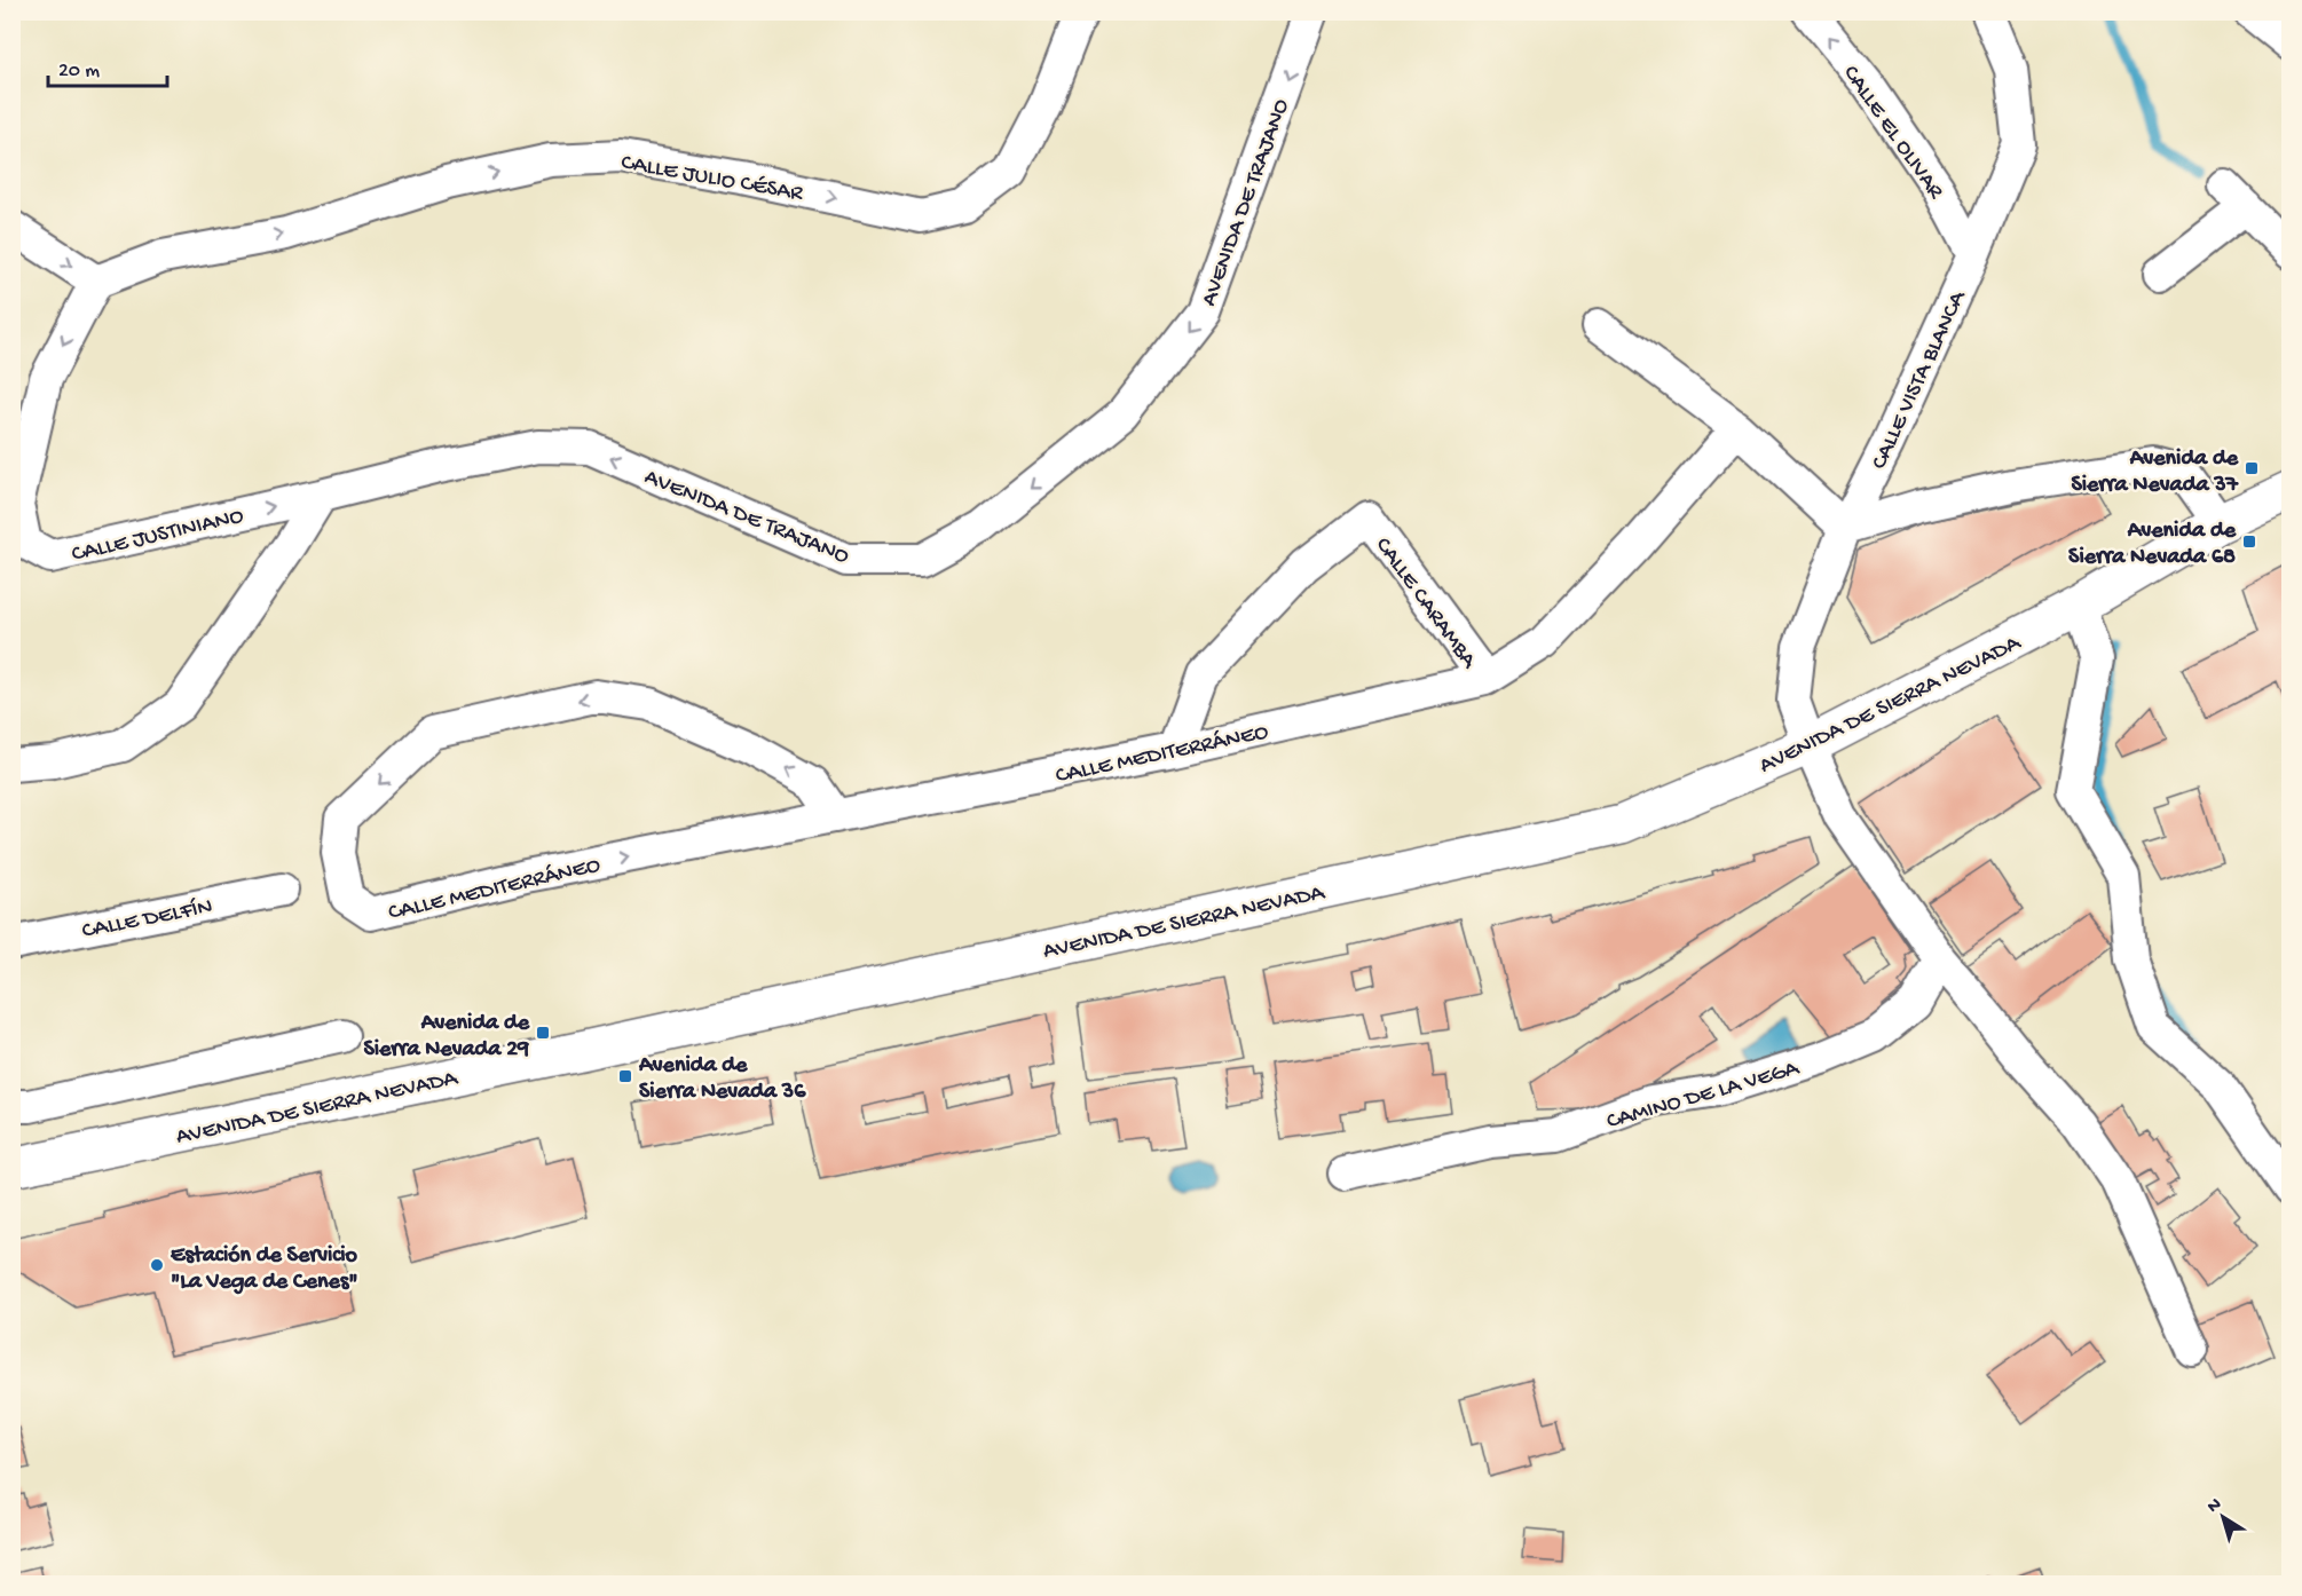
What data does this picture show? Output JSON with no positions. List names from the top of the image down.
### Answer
{
  "streets": {
    "street": [
      "CALLE EL OLIVAR",
      "CALLE JULIO CÉSAR",
      "AVENIDA DE TRAJANO",
      "CALLE VISTA BLANCA",
      "CALLE JUSTINIANO",
      "CALLE CARAMBA",
      "AVENIDA DE SIERRA NEVADA",
      "CALLE MEDITERRÁNEO",
      "CALLE DELFÍN",
      "CAMINO DE LA VEGA"
    ]
  },
  "crossings": [
    ["CALLE EL OLIVAR", "CALLE VISTA BLANCA"],
    ["CALLE JULIO CÉSAR", "CALLE JUSTINIANO"],
    ["AVENIDA DE TRAJANO", "CALLE JUSTINIANO"],
    ["CALLE VISTA BLANCA", "AVENIDA DE SIERRA NEVADA"],
    ["CALLE CARAMBA", "CALLE MEDITERRÁNEO"]
  ],
  "one_way": ["CALLE EL OLIVAR", "CALLE JULIO CÉSAR", "AVENIDA DE TRAJANO"],
  "places": {
    "transit": [
      "Avenida de Sierra Nevada 37",
      "Avenida de Sierra Nevada 68",
      "Avenida de Sierra Nevada 29",
      "Avenida de Sierra Nevada 36"
    ],
    "other": ["Estación de Servicio \"La Vega de Cenes\""]
  },
  "scale_bar": "20 m",
  "north": "top left"
}
